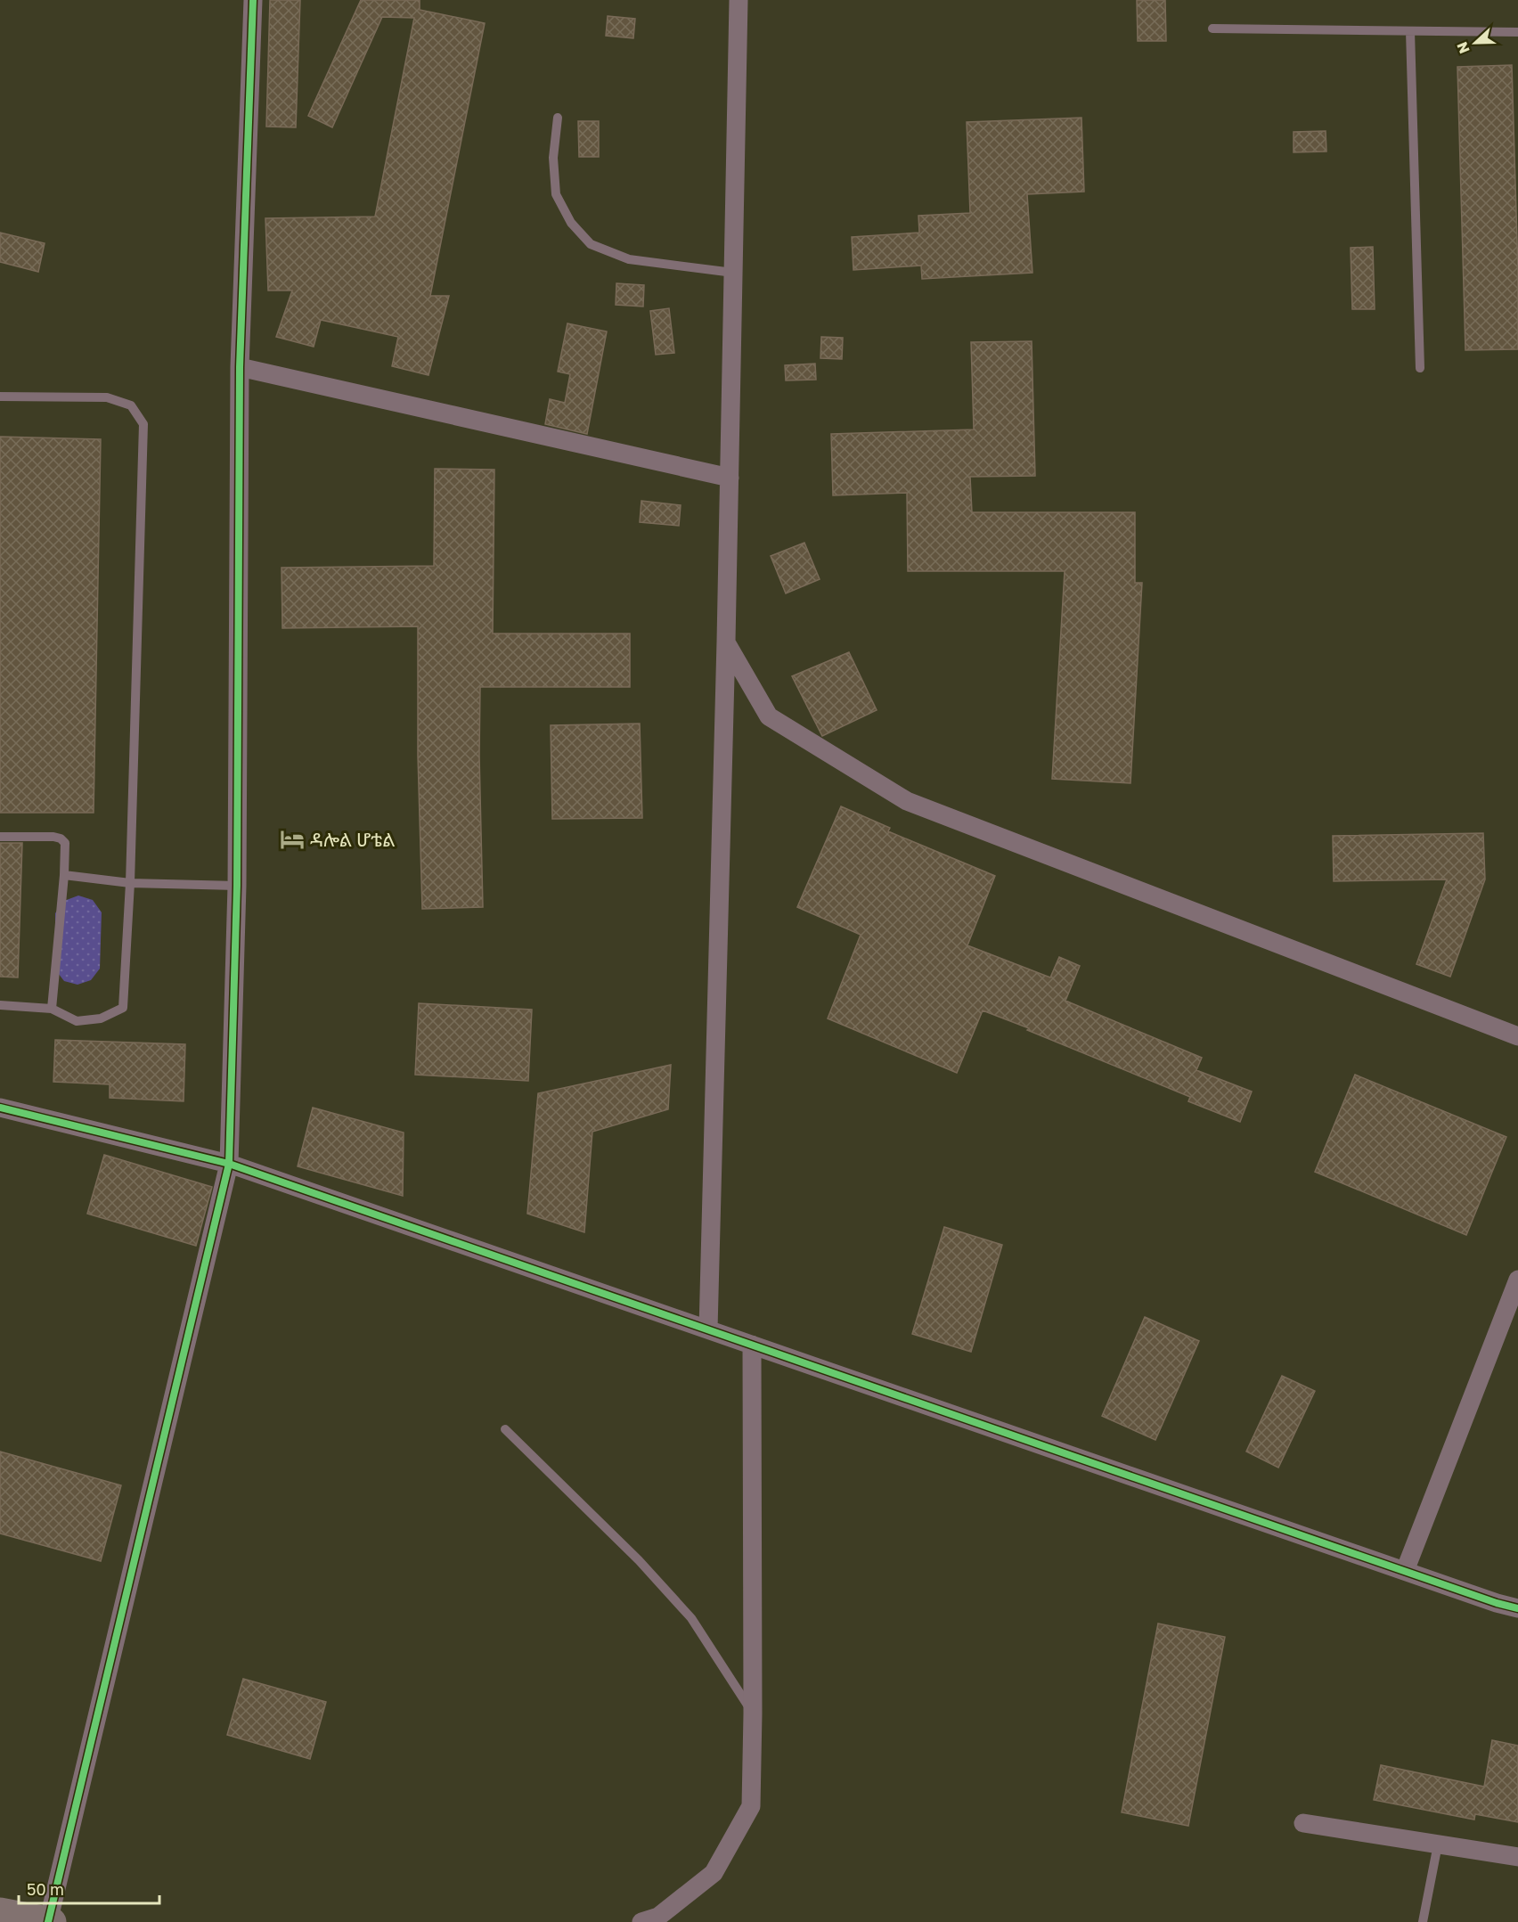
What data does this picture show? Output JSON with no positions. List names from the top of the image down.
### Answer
{
  "places": {
    "hotel": ["ዳሎል ሆቴል"]
  },
  "scale_bar": "50 m",
  "north": "left"
}
